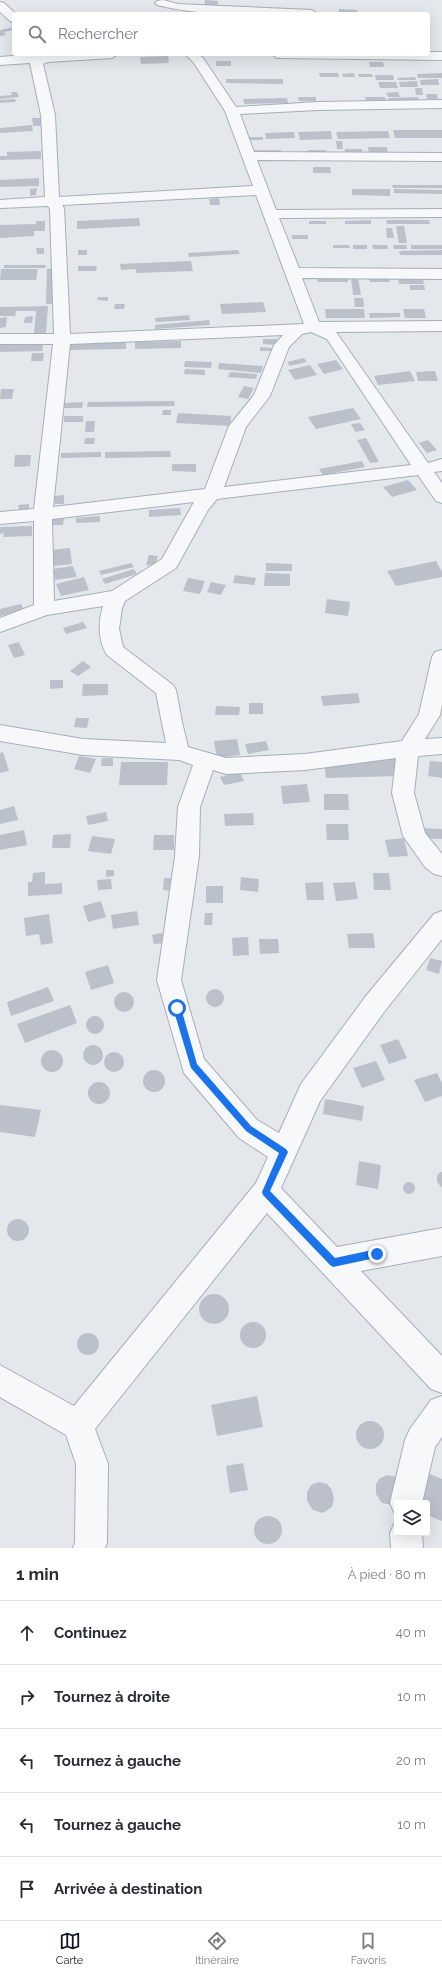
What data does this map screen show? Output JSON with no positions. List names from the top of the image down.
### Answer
{
  "page": {
    "search": "Rechercher",
    "heading": ["1 min", "À pied · 80 m"],
    "list": [
      ["Continuez", "40 m"],
      ["Tournez à droite", "10 m"],
      ["Tournez à gauche", "20 m"],
      ["Tournez à gauche", "10 m"],
      "Arrivée à destination"
    ],
    "nav": ["Carte", "Itinéraire", "Favoris"]
  }
}
